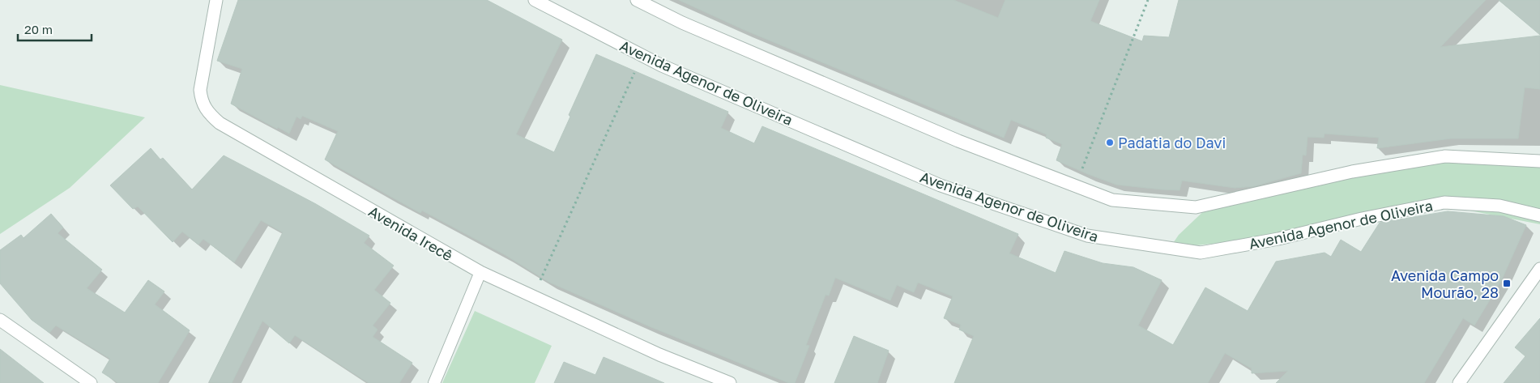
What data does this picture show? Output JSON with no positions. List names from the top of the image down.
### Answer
{
  "streets": {
    "street": ["Avenida Agenor de Oliveira", "Avenida Irecê"]
  },
  "places": {
    "other": ["Padatia do Davi"],
    "transit": ["Avenida Campo Mourão, 28"]
  },
  "scale_bar": "20 m"
}
